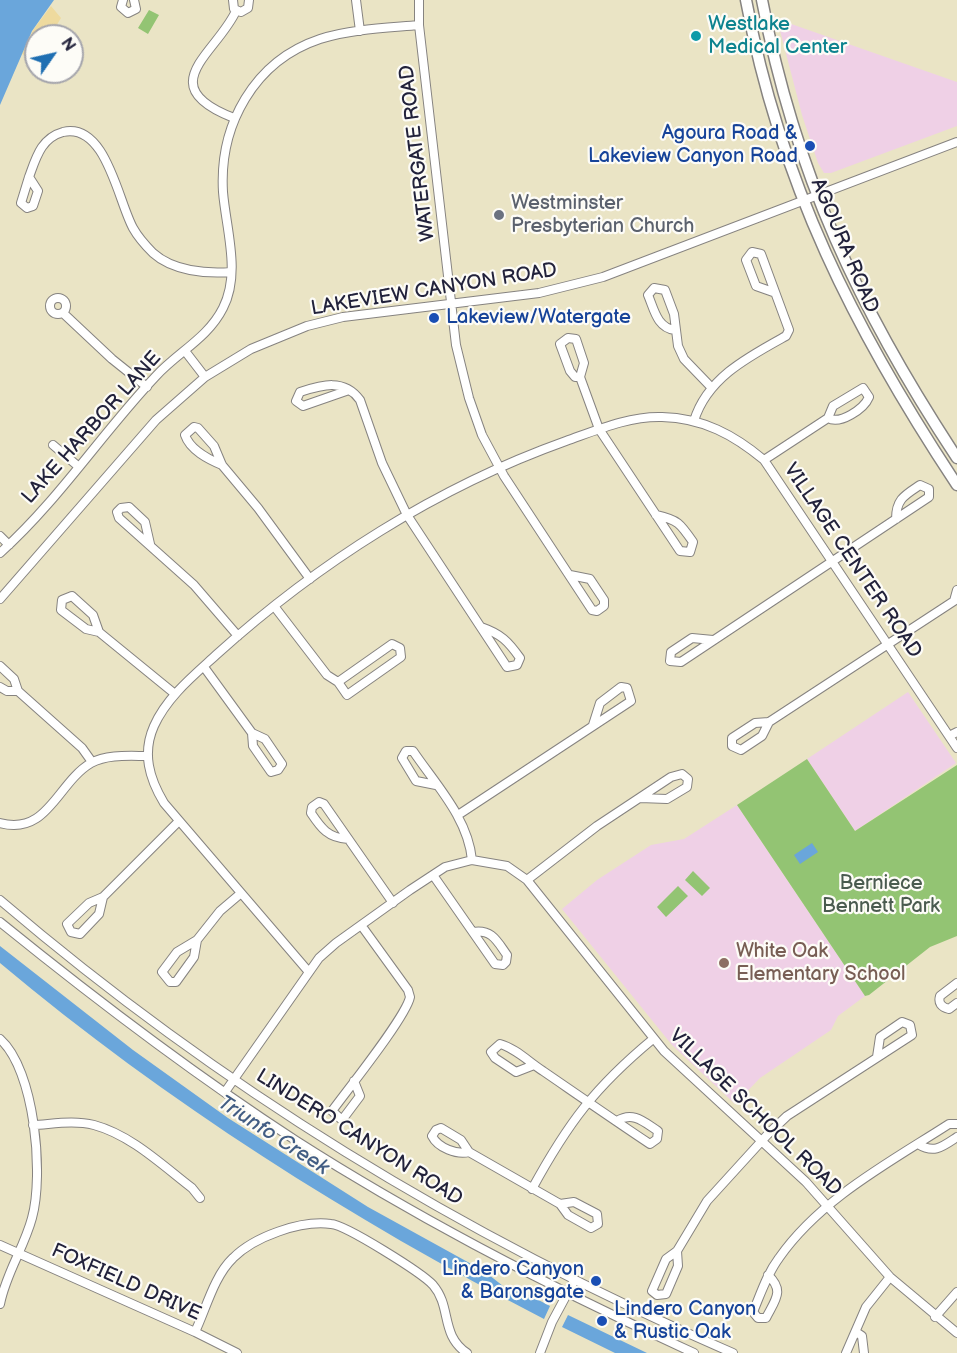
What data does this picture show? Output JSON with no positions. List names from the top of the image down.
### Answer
{
  "streets": {
    "main road": ["AGOURA ROAD"],
    "street": [
      "WATERGATE ROAD",
      "LAKEVIEW CANYON ROAD",
      "LAKE HARBOR LANE",
      "VILLAGE CENTER ROAD",
      "VILLAGE SCHOOL ROAD",
      "LINDERO CANYON ROAD",
      "FOXFIELD DRIVE"
    ]
  },
  "crossings": [
    ["WATERGATE ROAD", "LAKEVIEW CANYON ROAD"],
    ["WATERGATE ROAD", "LAKE HARBOR LANE"],
    ["WATERGATE ROAD", "VILLAGE CENTER ROAD"],
    ["AGOURA ROAD", "LAKEVIEW CANYON ROAD"],
    ["LAKEVIEW CANYON ROAD", "LAKE HARBOR LANE"]
  ],
  "water": ["Triunfo Creek"],
  "parks": ["Berniece Bennett Park"],
  "places": [
    "Westlake Medical Center",
    "Agoura Road & Lakeview Canyon Road",
    "Westminster Presbyterian Church",
    "Lakeview/Watergate",
    "White Oak Elementary School",
    "Lindero Canyon & Baronsgate",
    "Lindero Canyon & Rustic Oak"
  ],
  "north": "top right"
}
